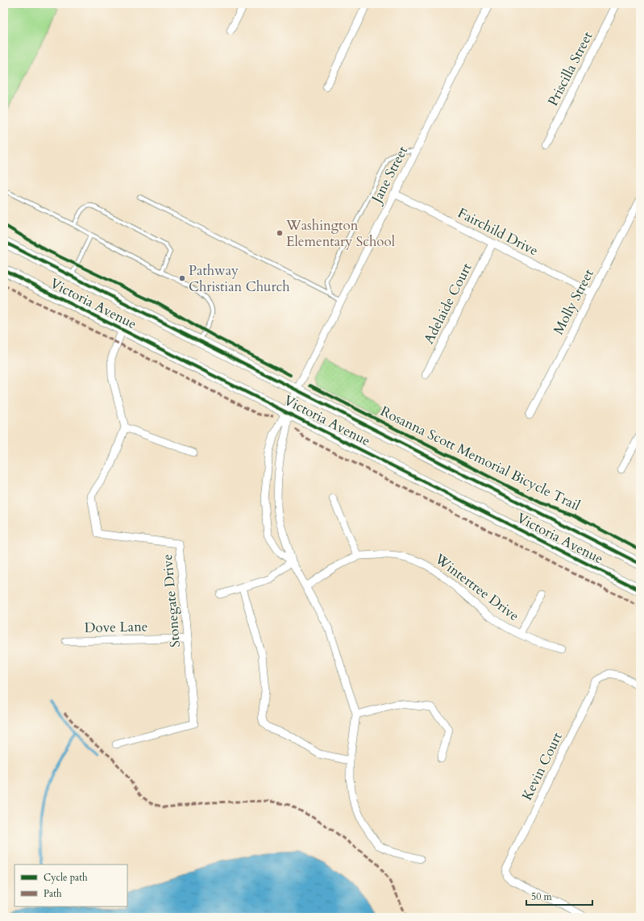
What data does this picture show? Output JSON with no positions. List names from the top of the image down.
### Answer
{
  "streets": {
    "main road": ["Victoria Avenue"],
    "street": [
      "Priscilla Street",
      "Jane Street",
      "Fairchild Drive",
      "Molly Street",
      "Adelaide Court",
      "Wintertree Drive",
      "Stonegate Drive",
      "Dove Lane",
      "Kevin Court"
    ],
    "cycle path": ["Rosanna Scott Memorial Bicycle Trail"]
  },
  "crossings": [
    ["Jane Street", "Fairchild Drive"],
    ["Jane Street", "Victoria Avenue"],
    ["Fairchild Drive", "Molly Street"],
    ["Fairchild Drive", "Adelaide Court"],
    ["Stonegate Drive", "Dove Lane"]
  ],
  "places": ["Washington Elementary School", "Pathway Christian Church"],
  "legend": ["Cycle path", "Path"],
  "scale_bar": "50 m"
}
